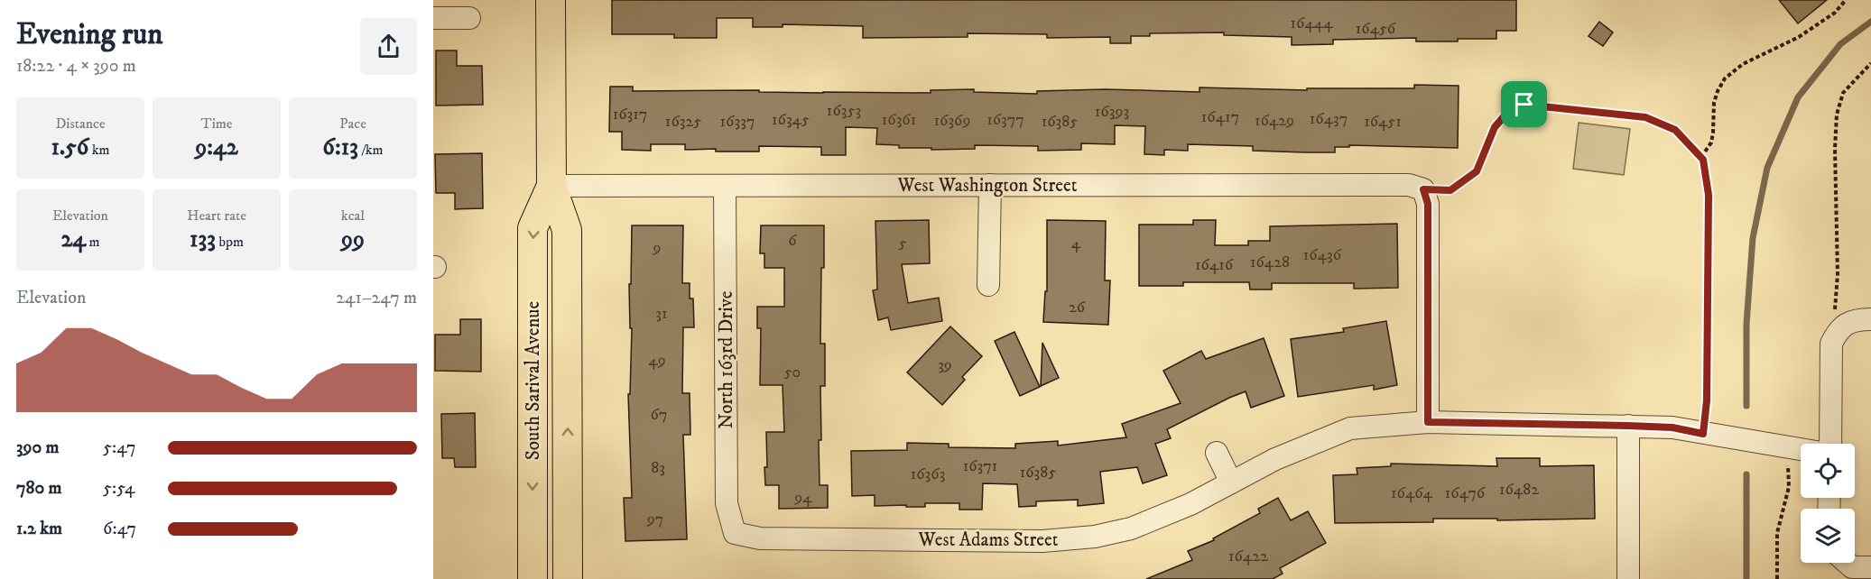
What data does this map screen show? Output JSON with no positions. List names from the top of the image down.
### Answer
{
  "streets": {
    "main road": ["South Sarival Avenue"],
    "street": ["West Washington Street", "North 163rd Drive", "West Adams Street"]
  },
  "crossings": [
    ["West Washington Street", "North 163rd Drive"],
    ["West Washington Street", "South Sarival Avenue"],
    ["North 163rd Drive", "West Adams Street"]
  ],
  "house_numbers": [
    "16444",
    "16456",
    "16353",
    "16393",
    "16317",
    "16417",
    "16437",
    "16345",
    "16361",
    "16377",
    "16369",
    "16429",
    "16325",
    "16337",
    "16385",
    "16451",
    "6",
    "5",
    "4",
    "9",
    "16436",
    "16428",
    "16416",
    "26",
    "31",
    "49",
    "39",
    "50",
    "67",
    "16371",
    "83",
    "16385",
    "16363",
    "16482",
    "16464",
    "16476",
    "94",
    "97",
    "16422"
  ],
  "page": {
    "heading": ["Evening run", "18:22 · 4 × 390 m"],
    "stats": [
      ["Distance", "1.56 km"],
      ["Time", "9:42"],
      ["Pace", "6:13 /km"],
      ["Elevation", "24 m"],
      ["Heart rate", "133 bpm"],
      ["kcal", "99"]
    ],
    "chart": ["Elevation", "241–247 m"],
    "list": [
      {
        "name": "390 m",
        "note": "5:47"
      },
      {
        "name": "780 m",
        "note": "5:54"
      },
      {
        "name": "1.2 km",
        "note": "6:47"
      }
    ]
  }
}
